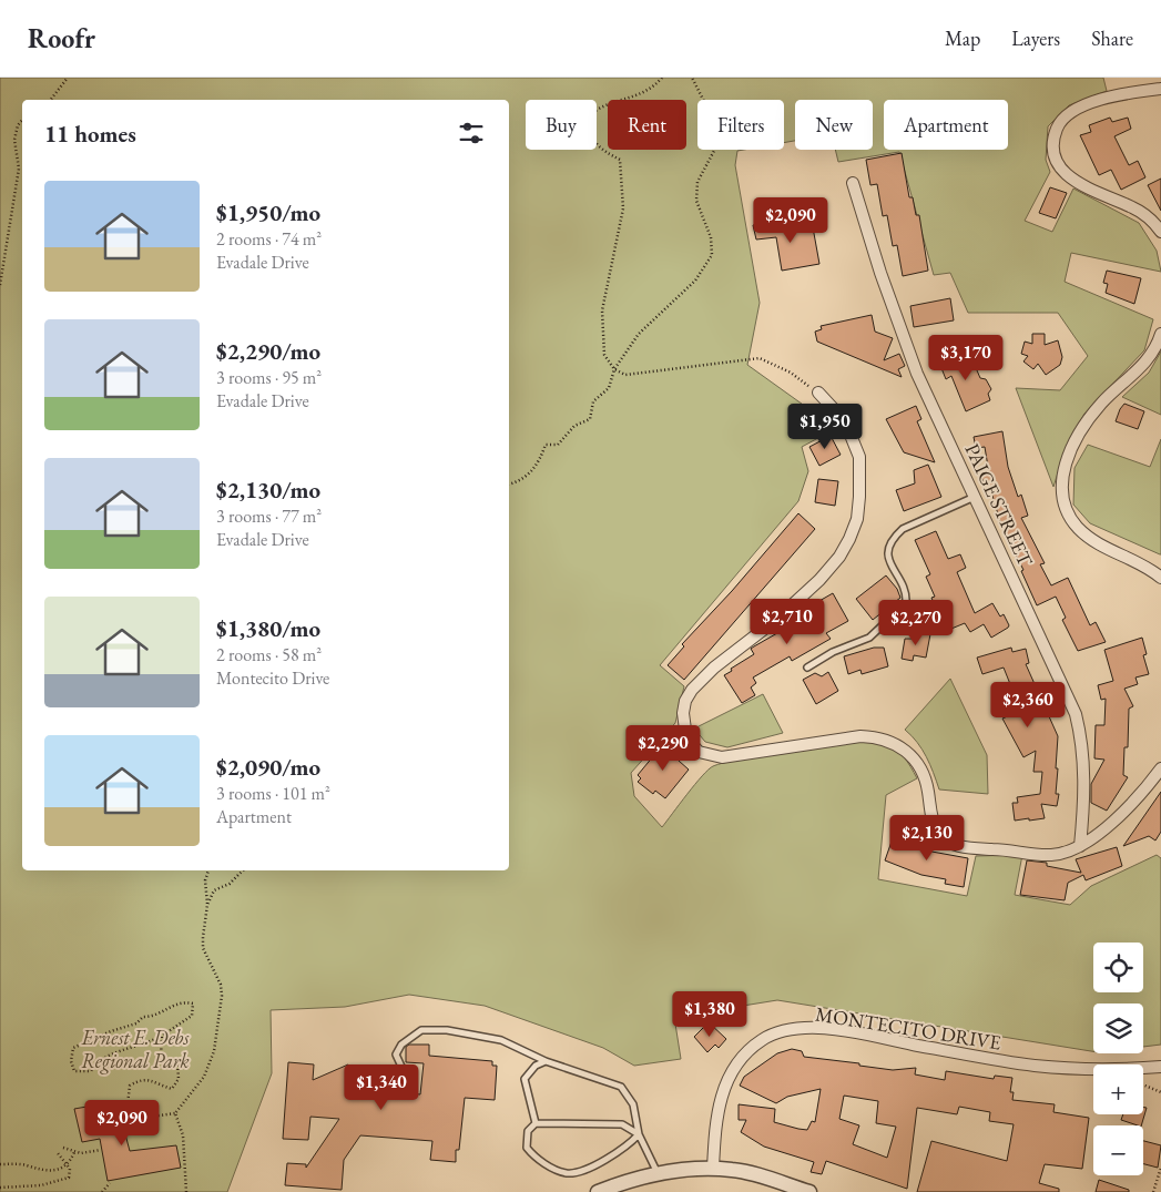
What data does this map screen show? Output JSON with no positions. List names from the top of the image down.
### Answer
{
  "streets": {
    "street": ["PAIGE STREET", "MONTECITO DRIVE"]
  },
  "parks": ["Ernest E. Debs Regional Park"],
  "page": {
    "header": "Roofr",
    "nav": ["Map", "Layers", "Share"],
    "chip": [
      "Buy",
      "Rent",
      "Filters",
      "New",
      "Apartment"
    ],
    "heading": "11 homes",
    "list": [
      {
        "name": "$1,950/mo",
        "note": "2 rooms · 74 m² · Evadale Drive"
      },
      {
        "name": "$2,290/mo",
        "note": "3 rooms · 95 m² · Evadale Drive"
      },
      {
        "name": "$2,130/mo",
        "note": "3 rooms · 77 m² · Evadale Drive"
      },
      {
        "name": "$1,380/mo",
        "note": "2 rooms · 58 m² · Montecito Drive"
      },
      {
        "name": "$2,090/mo",
        "note": "3 rooms · 101 m² · Apartment"
      }
    ],
    "price": [
      "$2,090",
      "$3,170",
      "$1,950",
      "$2,710",
      "$2,270",
      "$2,360",
      "$2,290",
      "$2,130",
      "$1,380",
      "$1,340",
      "$2,090"
    ],
    "map_buttons": ["+", "−"]
  }
}
